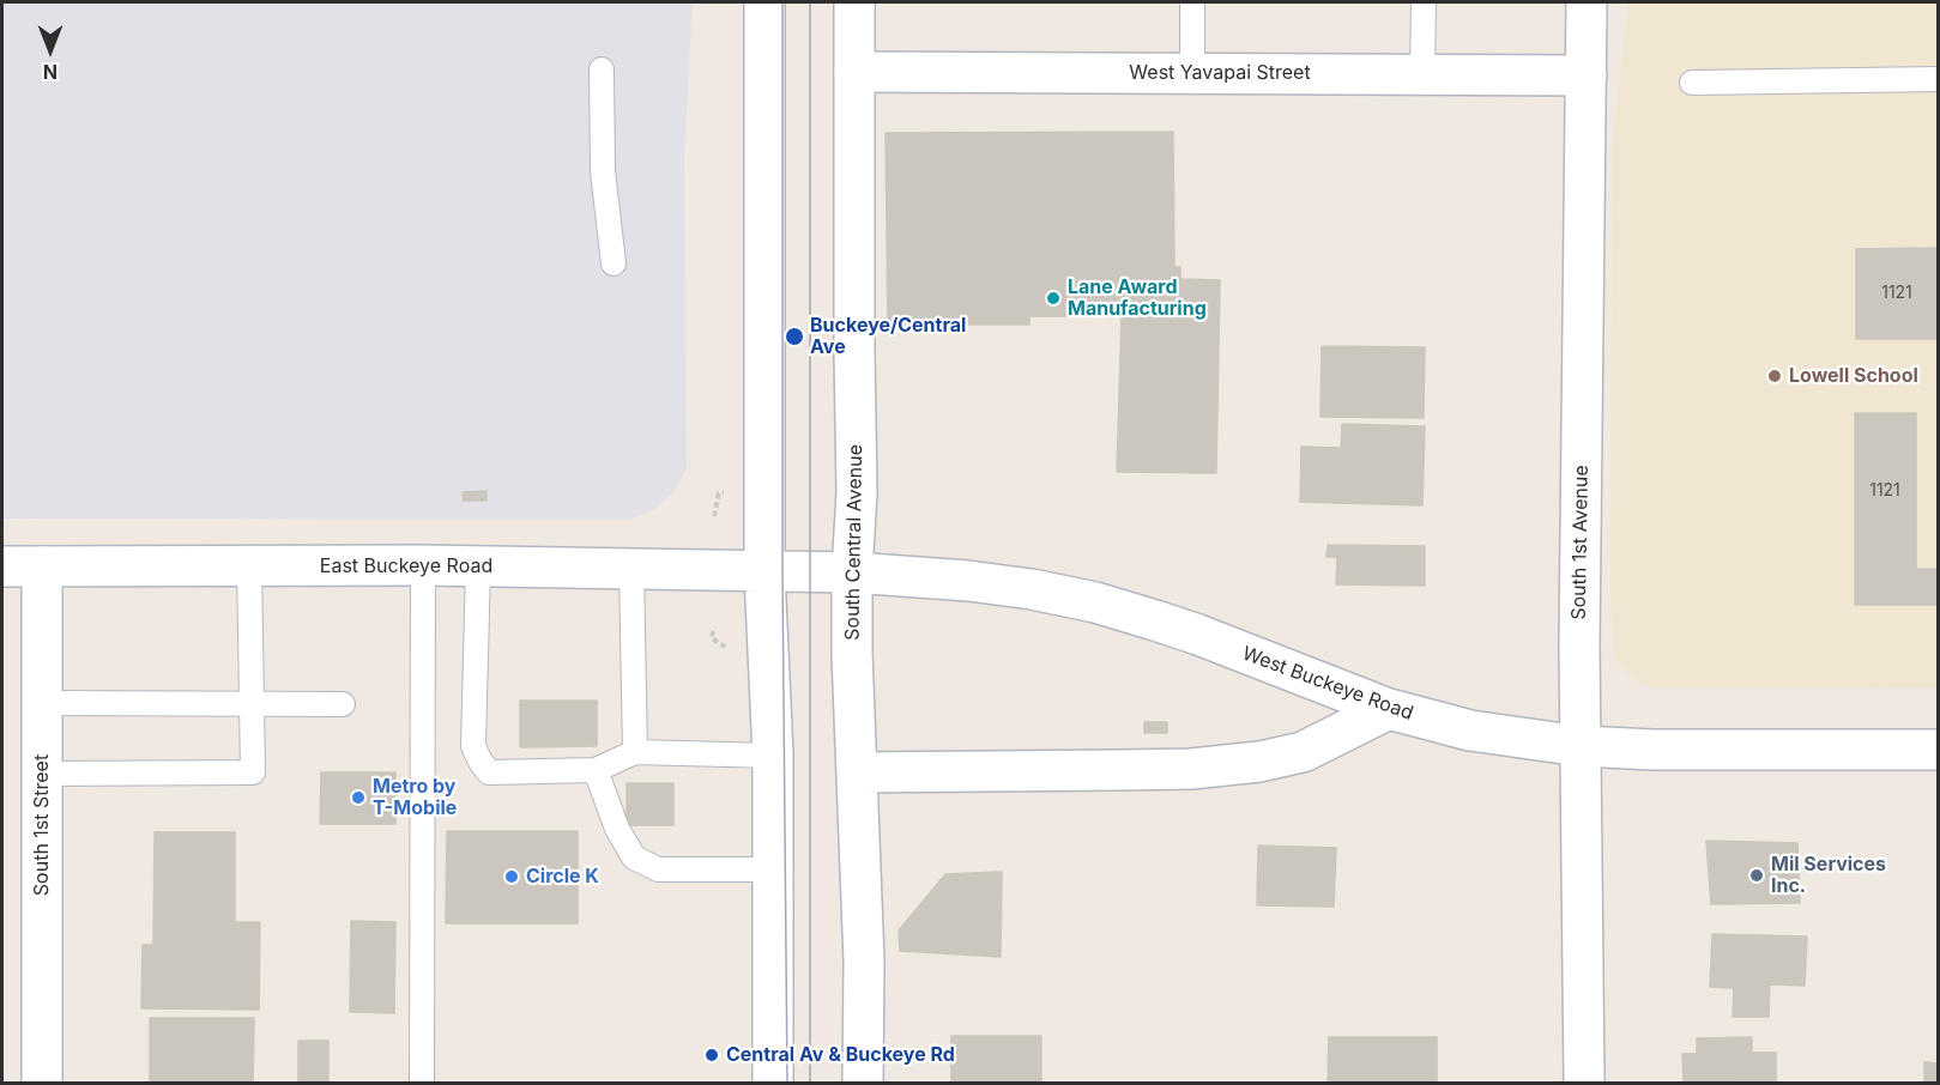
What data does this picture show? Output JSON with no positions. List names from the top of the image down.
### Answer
{
  "streets": {
    "main road": [
      "West Yavapai Street",
      "South Central Avenue",
      "South 1st Avenue",
      "East Buckeye Road",
      "West Buckeye Road",
      "South 1st Street"
    ]
  },
  "crossings": [
    ["West Yavapai Street", "South Central Avenue"],
    ["West Yavapai Street", "South 1st Avenue"],
    ["South Central Avenue", "West Buckeye Road"],
    ["South 1st Avenue", "West Buckeye Road"],
    ["East Buckeye Road", "West Buckeye Road"],
    ["East Buckeye Road", "South 1st Street"]
  ],
  "places": [
    "Lane Award Manufacturing",
    "Buckeye/Central Ave",
    "Lowell School",
    "Metro by T-Mobile",
    "Mil Services Inc.",
    "Circle K",
    "Central Av & Buckeye Rd"
  ],
  "house_numbers": ["1121", "1121"],
  "north": "bottom"
}
